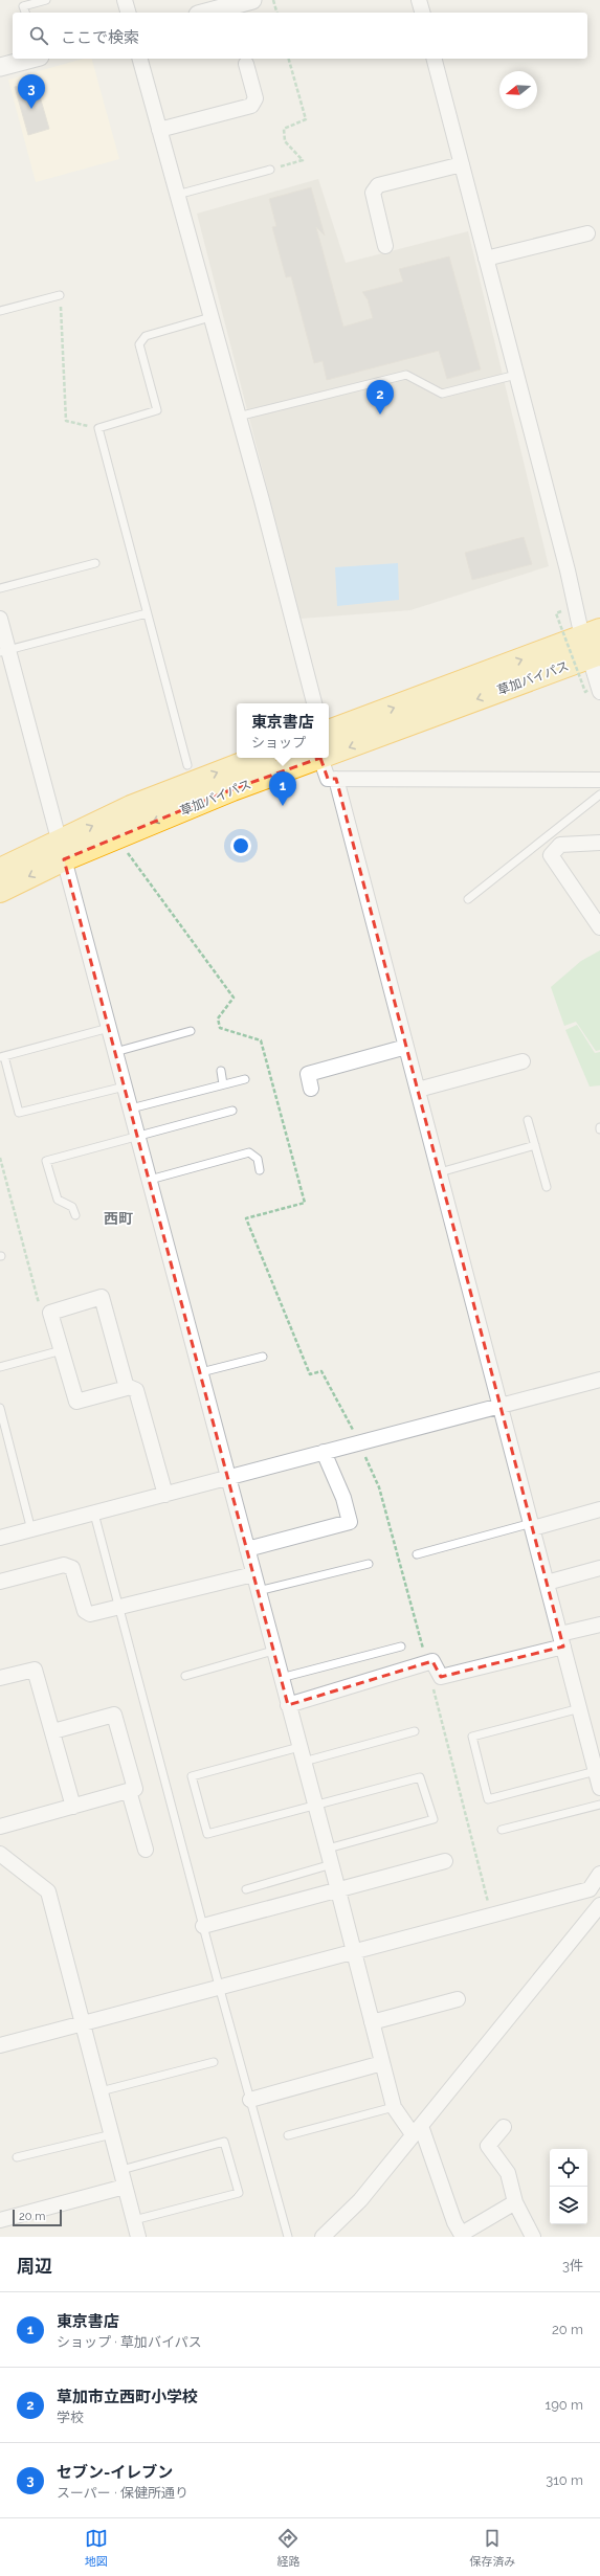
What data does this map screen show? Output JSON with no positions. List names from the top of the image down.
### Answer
{
  "streets": {
    "highway": ["草加バイパス"]
  },
  "districts": ["西町"],
  "scale_bar": "20 m",
  "north": "left",
  "page": {
    "search": "ここで検索",
    "pins": ["3", "2", "1"],
    "popup": ["東京書店", "ショップ"],
    "scale": "20 m",
    "heading": ["周辺", "3件"],
    "list": [
      {
        "mark": "1",
        "name": "東京書店",
        "note": "ショップ · 草加バイパス",
        "value": "20 m"
      },
      {
        "mark": "2",
        "name": "草加市立西町小学校",
        "note": "学校",
        "value": "190 m"
      },
      {
        "mark": "3",
        "name": "セブン-イレブン",
        "note": "スーパー · 保健所通り",
        "value": "310 m"
      }
    ],
    "nav": ["地図", "経路", "保存済み"]
  }
}
